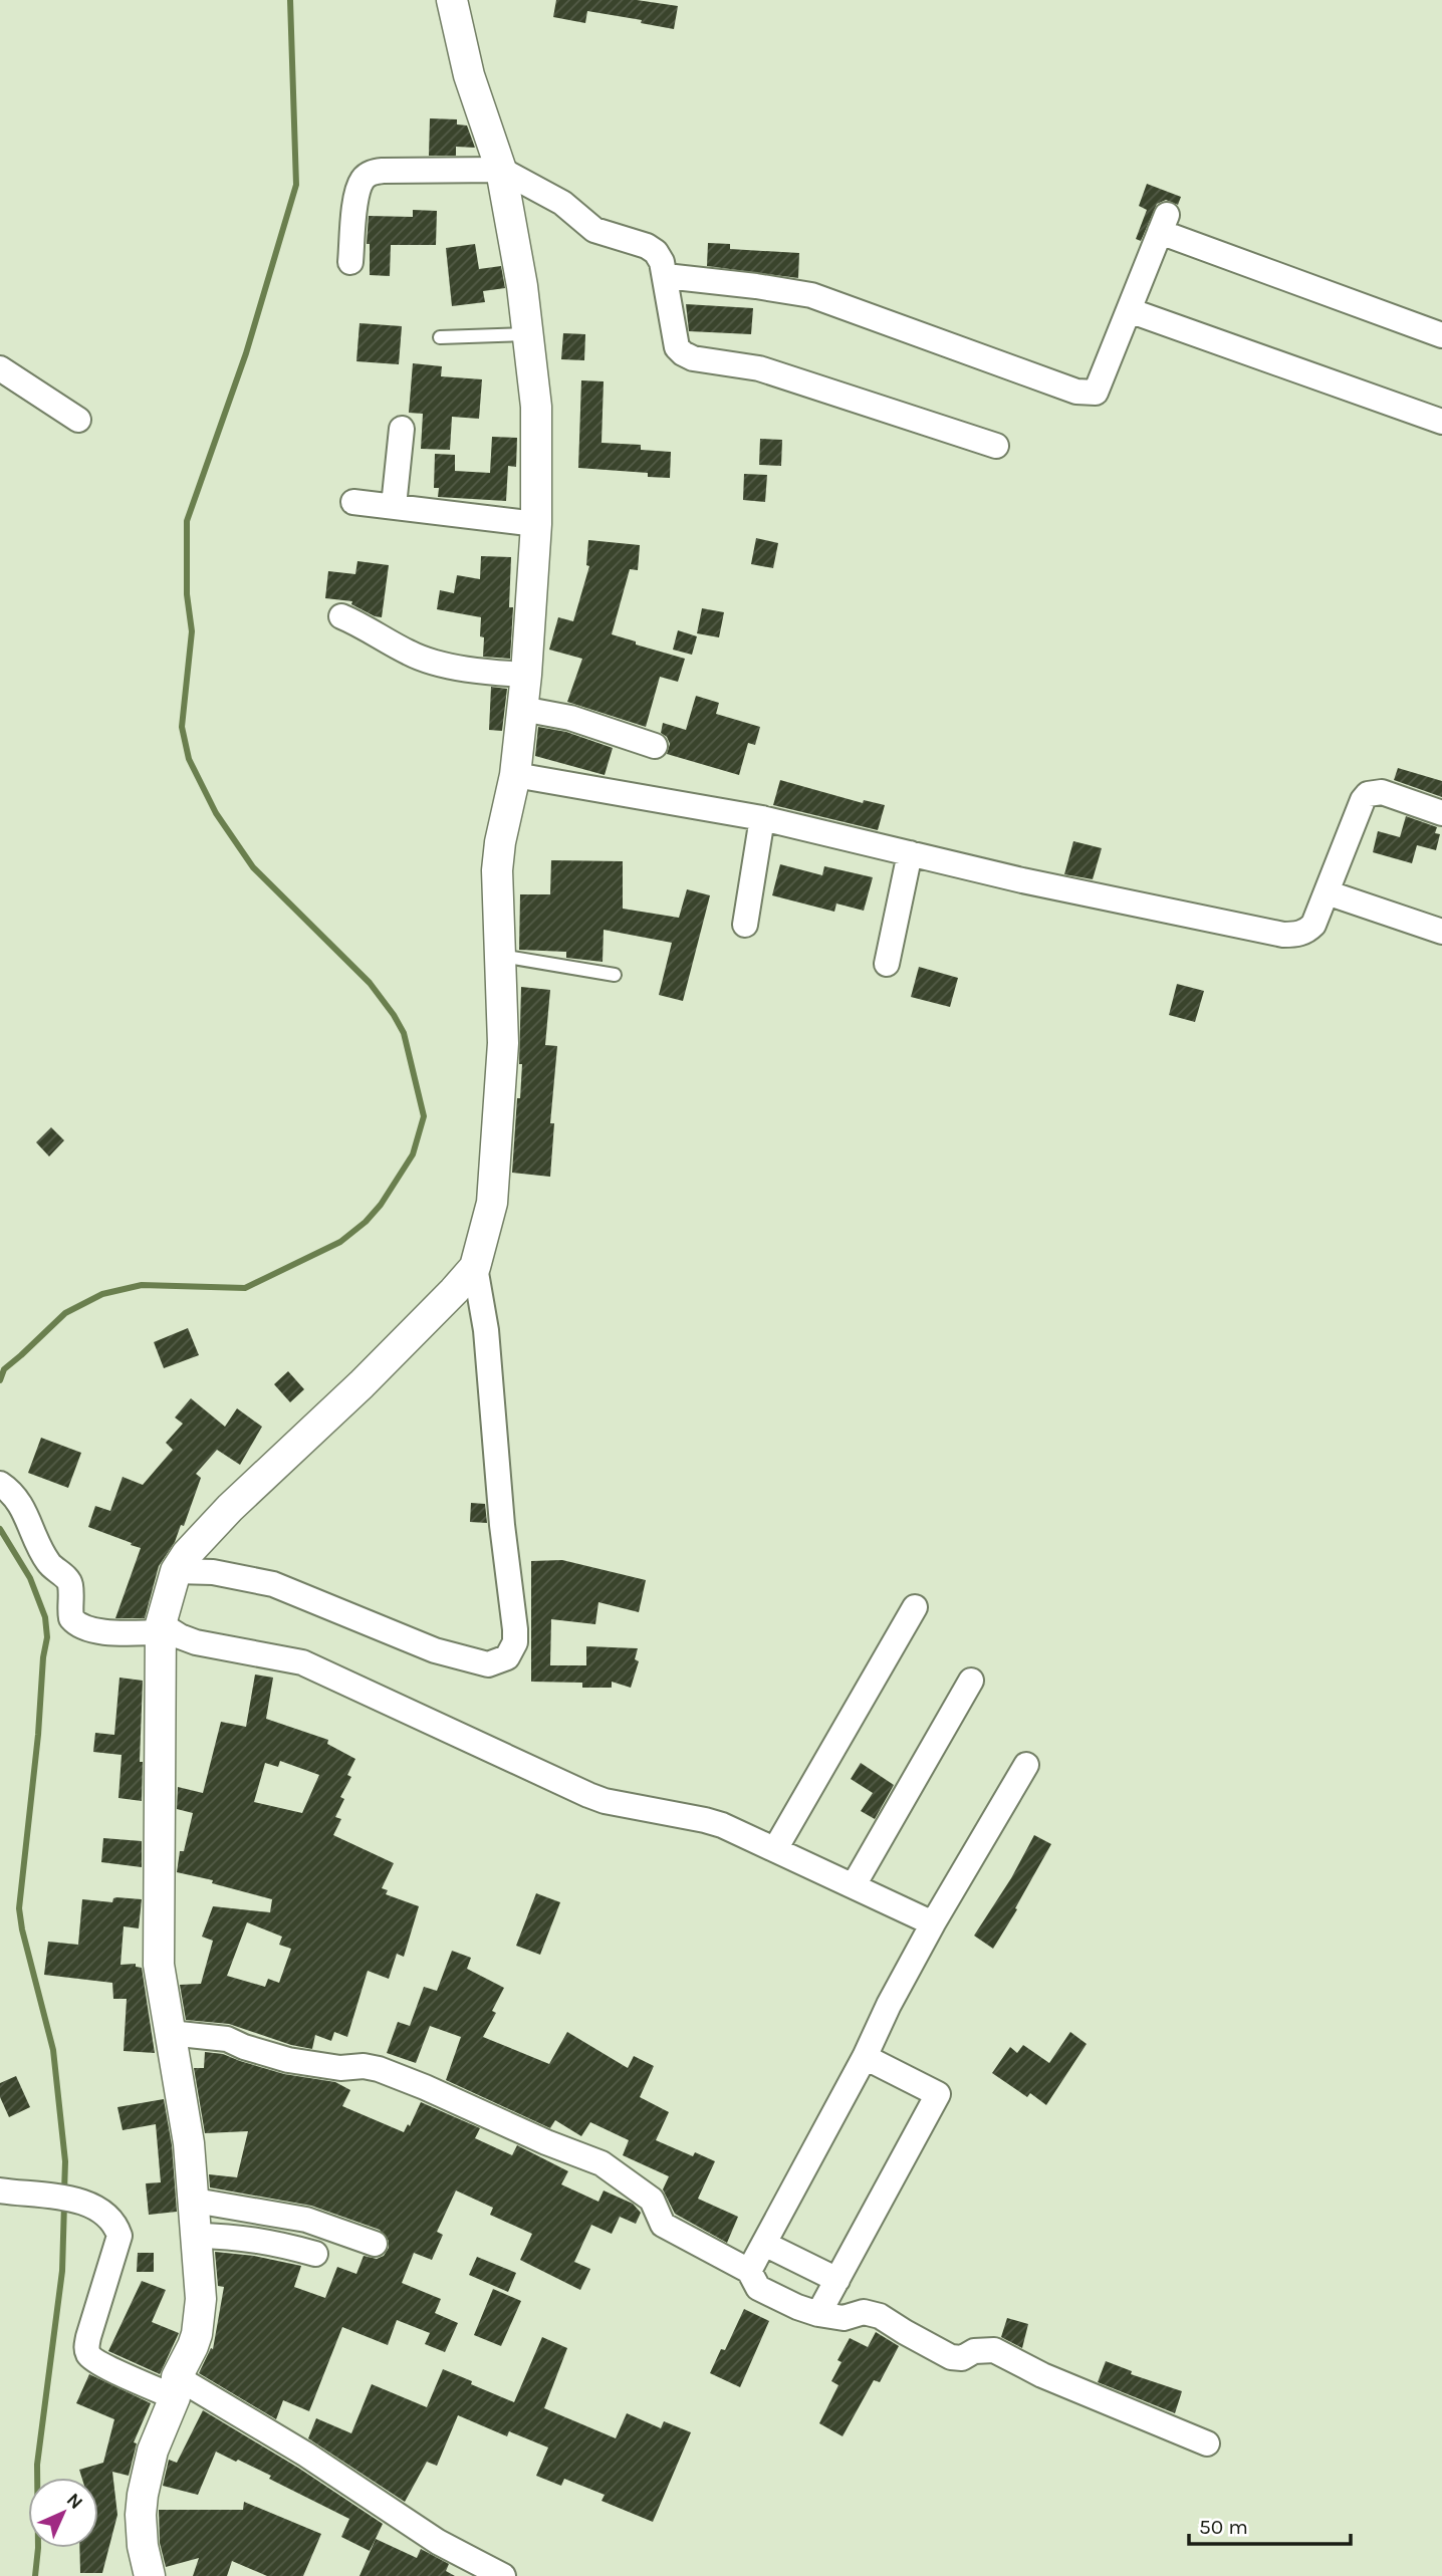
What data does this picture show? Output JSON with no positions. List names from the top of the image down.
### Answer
{
  "scale_bar": "50 m",
  "north": "top right"
}
